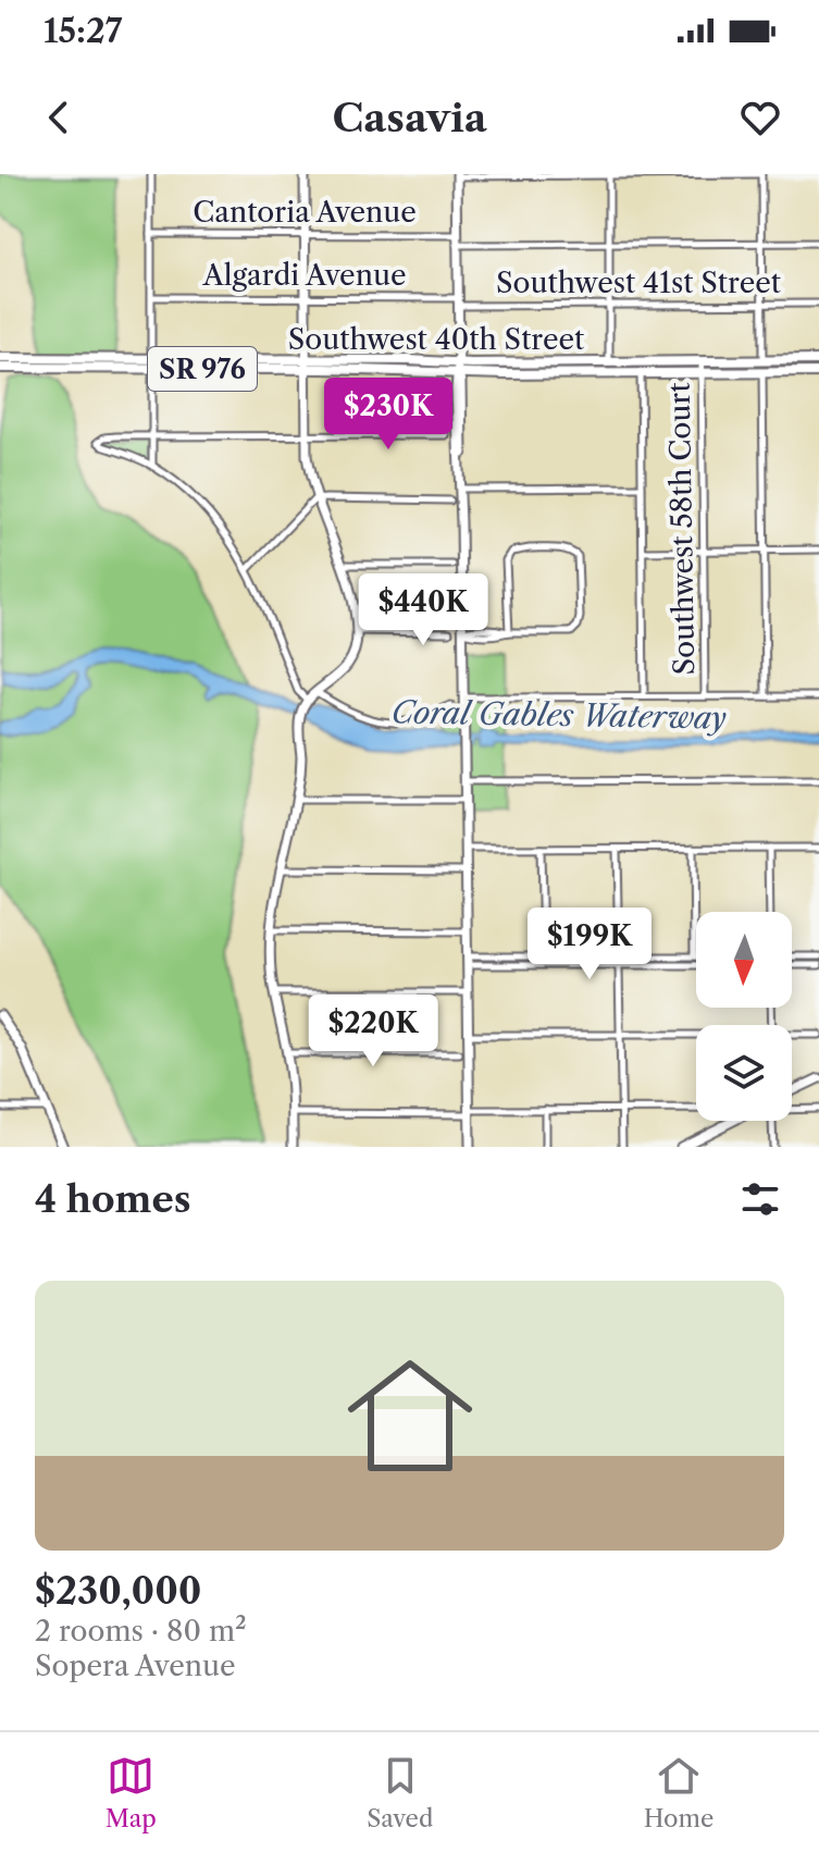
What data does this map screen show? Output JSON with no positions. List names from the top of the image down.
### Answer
{
  "streets": {
    "main road": ["Southwest 40th Street", "SR 976"],
    "street": [
      "Cantoria Avenue",
      "Algardi Avenue",
      "Southwest 41st Street",
      "Southwest 58th Court"
    ]
  },
  "crossings": [
    ["Algardi Avenue", "Southwest 41st Street"],
    ["Southwest 40th Street", "Southwest 58th Court"]
  ],
  "water": ["Coral Gables Waterway"],
  "north": "bottom",
  "page": {
    "status": "15:27",
    "header": "Casavia",
    "price": [
      "$230K",
      "$440K",
      "$199K",
      "$220K"
    ],
    "heading": "4 homes",
    "list": [
      {
        "name": "$230,000",
        "note": "2 rooms · 80 m² · Sopera Avenue"
      }
    ],
    "tabs": ["Map", "Saved", "Home"]
  }
}
